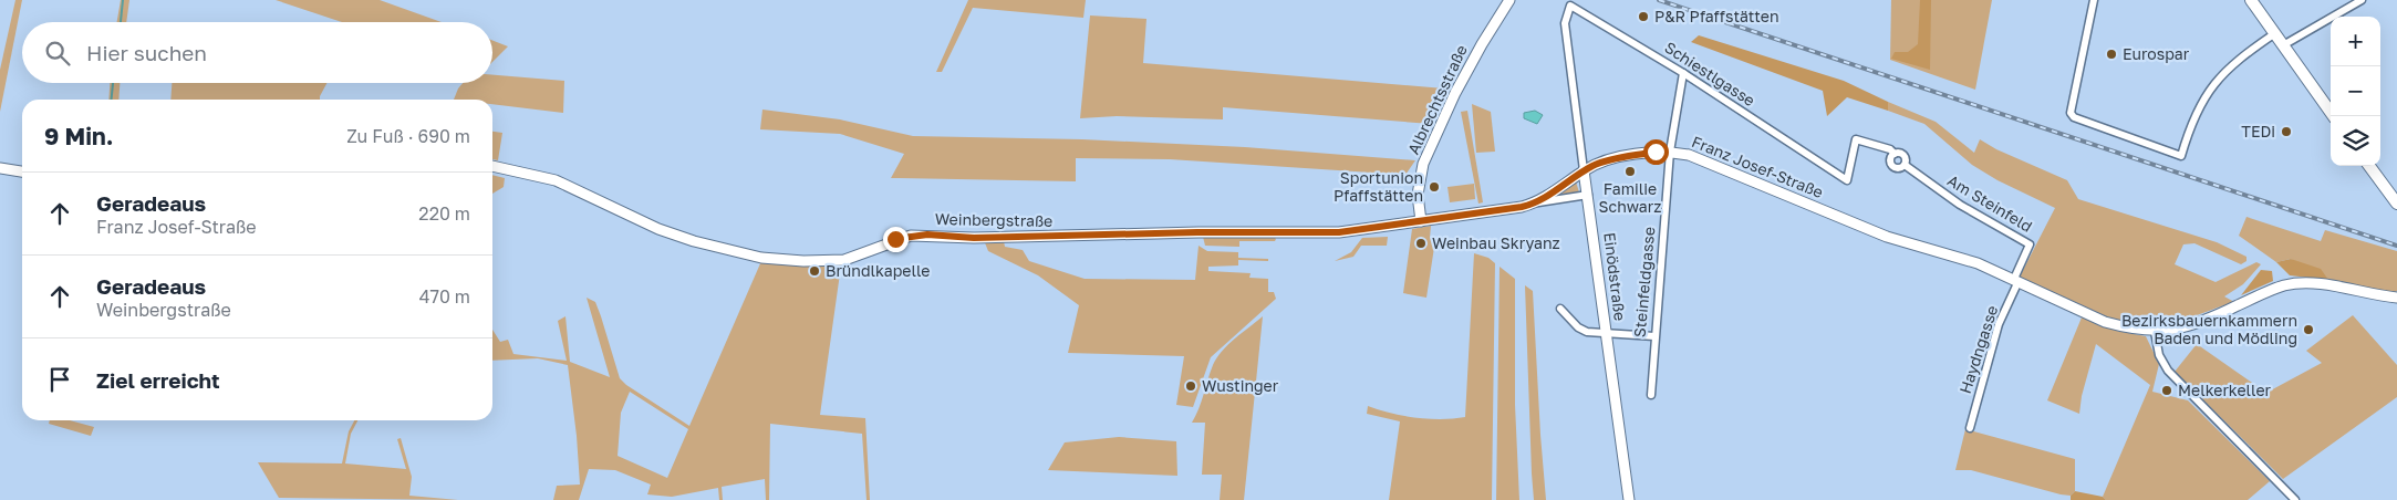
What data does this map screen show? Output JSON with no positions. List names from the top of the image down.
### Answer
{
  "streets": {
    "main road": [
      "Albrechtsstraße",
      "Franz Josef-Straße",
      "Weinbergstraße",
      "Einödstraße"
    ],
    "street": [
      "Schiestlgasse",
      "Am Steinfeld",
      "Steinfeldgasse",
      "Haydngasse"
    ]
  },
  "crossings": [
    ["Schiestlgasse", "Am Steinfeld"],
    ["Schiestlgasse", "Einödstraße"],
    ["Schiestlgasse", "Steinfeldgasse"],
    ["Albrechtsstraße", "Franz Josef-Straße"],
    ["Albrechtsstraße", "Weinbergstraße"],
    ["Franz Josef-Straße", "Am Steinfeld"],
    ["Franz Josef-Straße", "Weinbergstraße"],
    ["Franz Josef-Straße", "Einödstraße"],
    ["Franz Josef-Straße", "Steinfeldgasse"],
    ["Franz Josef-Straße", "Haydngasse"],
    ["Am Steinfeld", "Haydngasse"]
  ],
  "places": [
    "P&R Pfaffstätten",
    "Eurospar",
    "TEDi",
    "Familie Schwarz",
    "Sportunion Pfaffstätten",
    "Weinbau Skryanz",
    "Bründlkapelle",
    "Bezirksbauernkammern Baden und Mödling",
    "Wustinger",
    "Melkerkeller"
  ],
  "page": {
    "map_buttons": ["+", "−"],
    "search": "Hier suchen",
    "heading": ["9 Min.", "Zu Fuß · 690 m"],
    "list": [
      ["Geradeaus", "Franz Josef-Straße", "220 m"],
      ["Geradeaus", "Weinbergstraße", "470 m"],
      "Ziel erreicht"
    ]
  }
}
